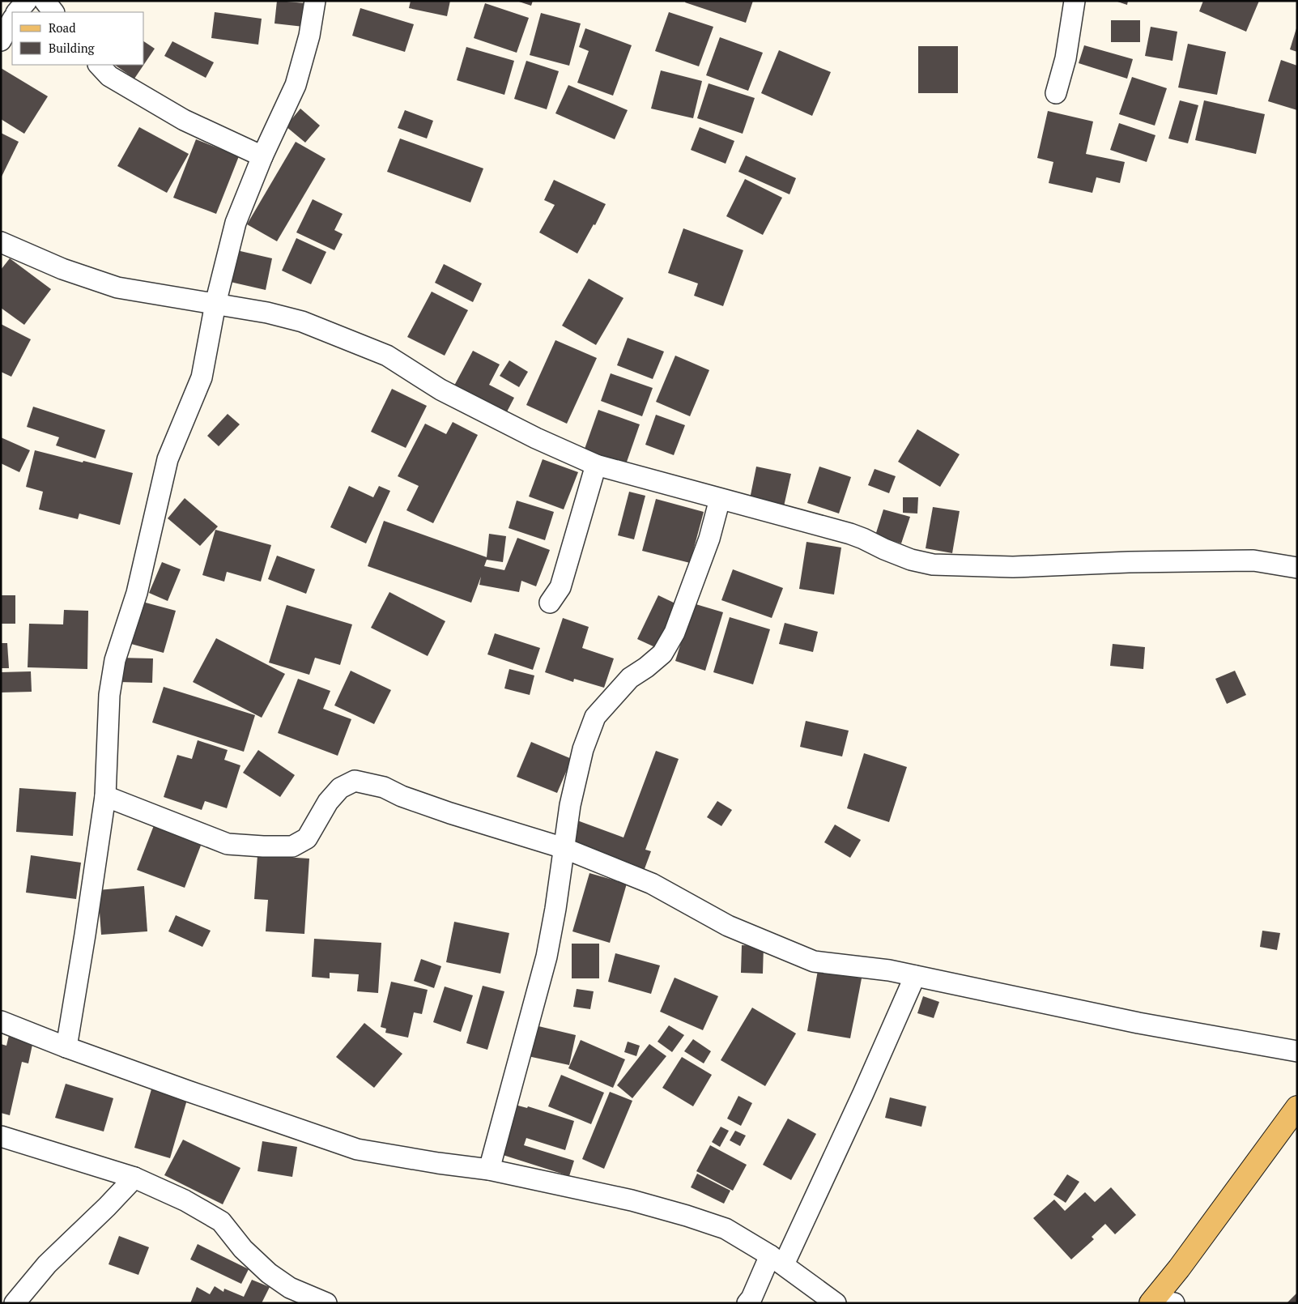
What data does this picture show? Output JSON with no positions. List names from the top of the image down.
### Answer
{
  "legend": ["Road", "Building"]
}
